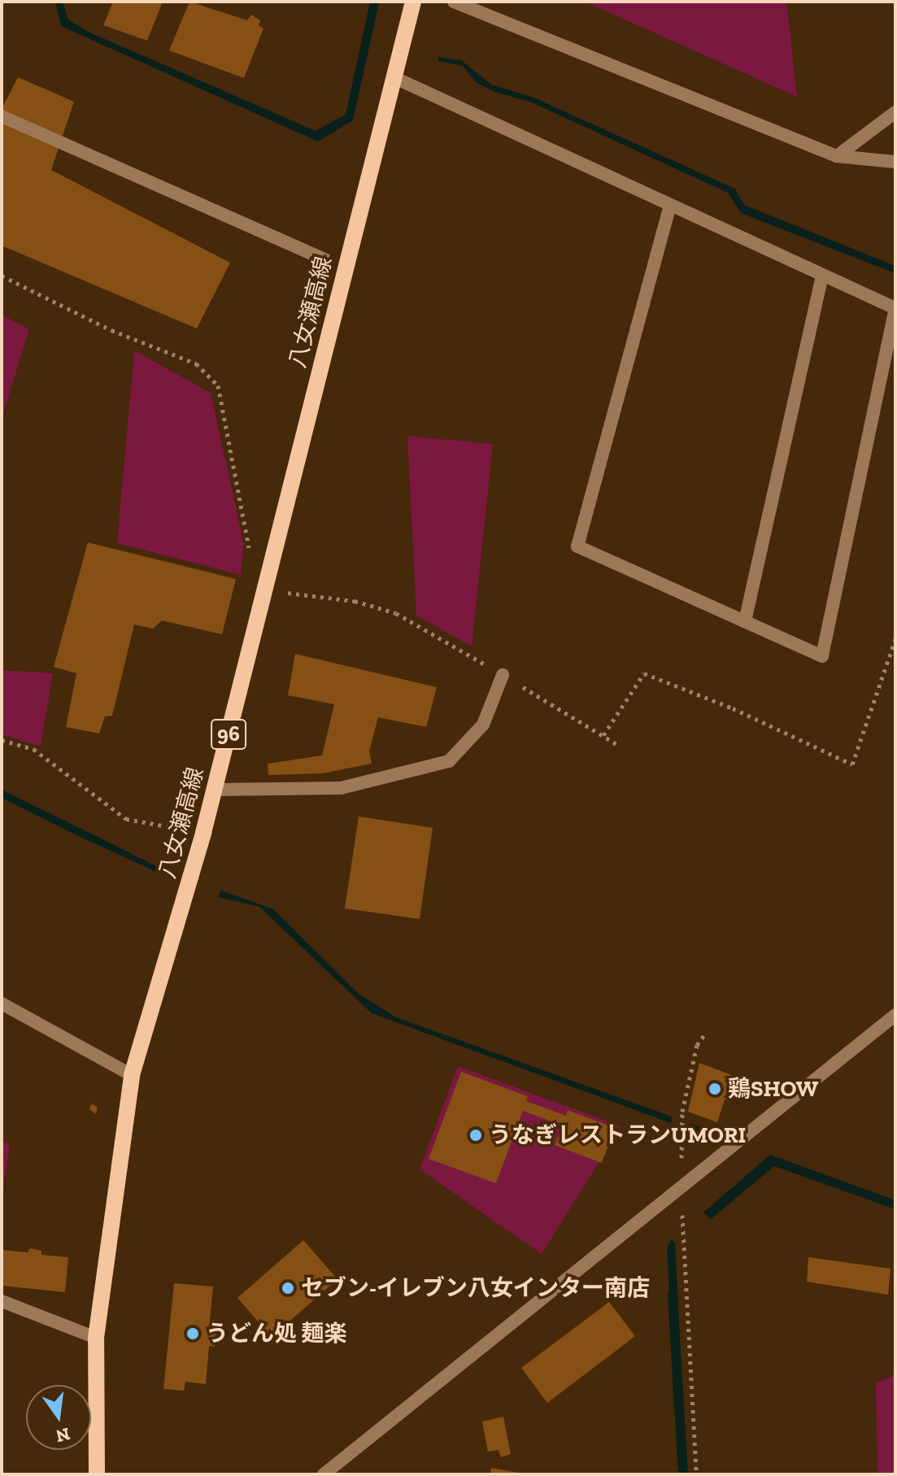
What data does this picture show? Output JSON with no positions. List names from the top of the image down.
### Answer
{
  "streets": {
    "main road": ["八女瀬高線", "96"]
  },
  "places": [
    "鶏SHOW",
    "うなぎレストランUMORI",
    "セブン-イレブン八女インター南店",
    "うどん処 麺楽"
  ],
  "north": "bottom"
}
